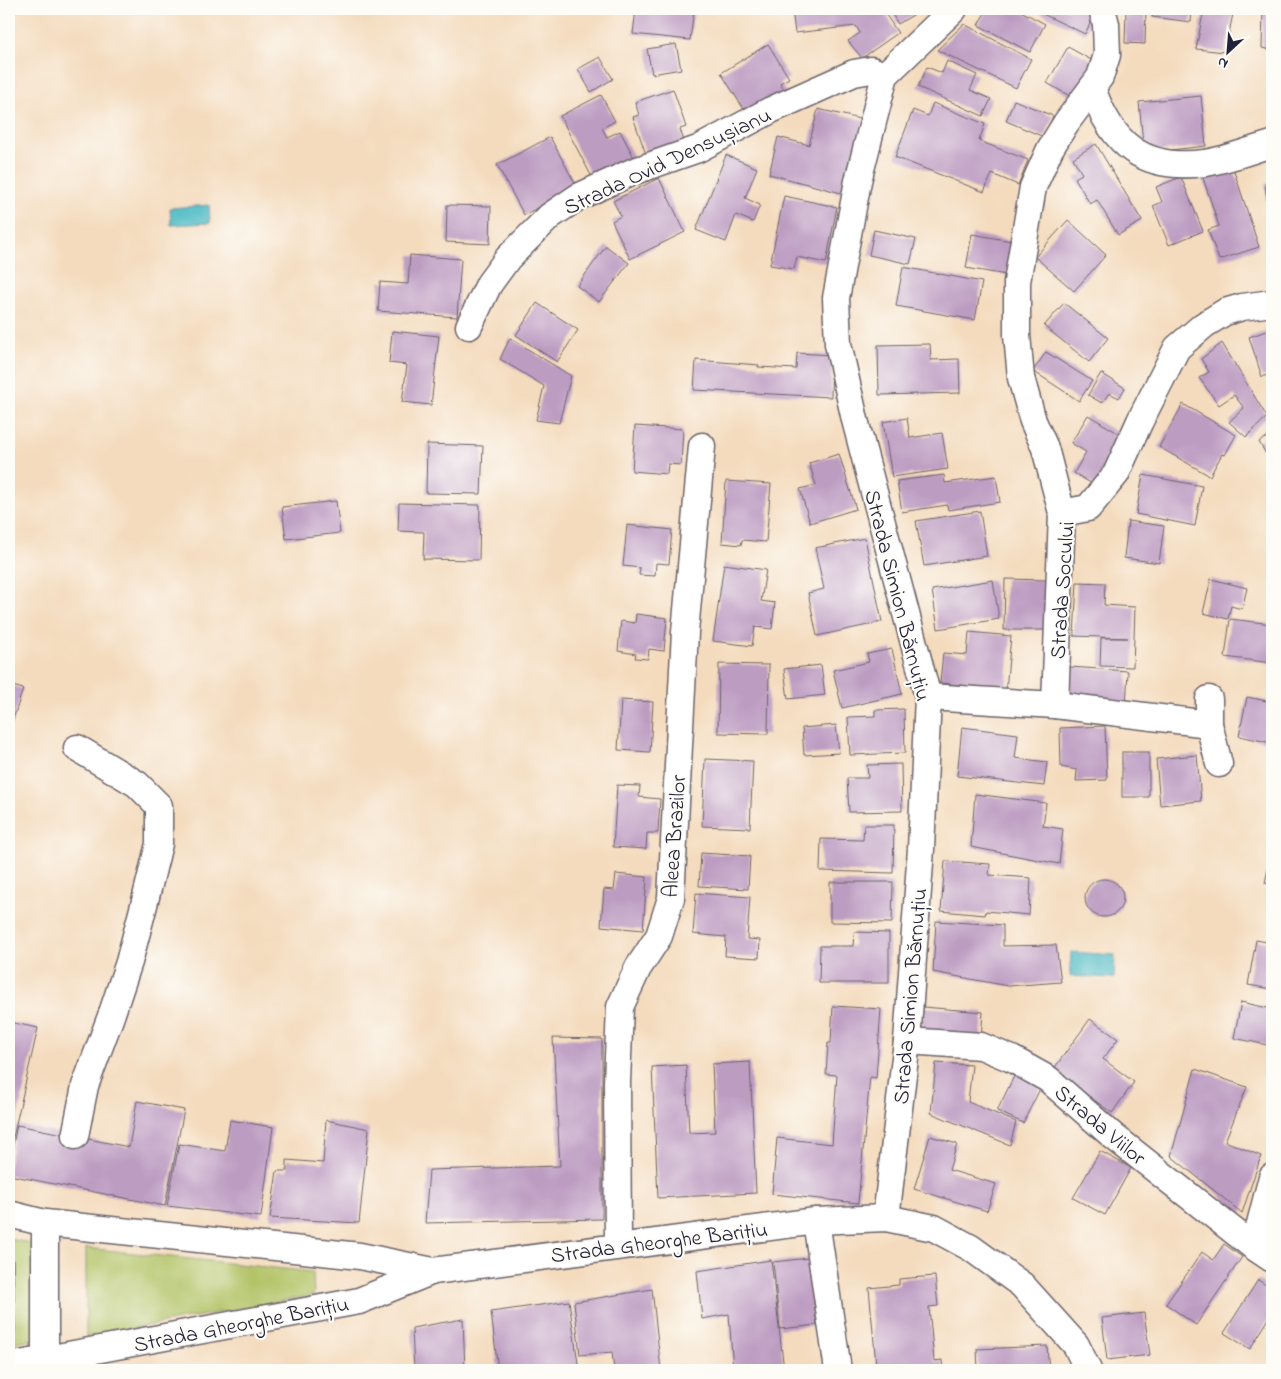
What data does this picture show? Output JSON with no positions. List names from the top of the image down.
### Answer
{
  "streets": {
    "street": [
      "Strada Ovid Densușianu",
      "Strada Socului",
      "Strada Simion Bărnuțiu",
      "Aleea Brazilor",
      "Strada Viilor",
      "Strada Gheorghe Barițiu"
    ]
  },
  "crossings": [
    ["Strada Ovid Densușianu", "Strada Simion Bărnuțiu"],
    ["Strada Simion Bărnuțiu", "Strada Viilor"],
    ["Strada Simion Bărnuțiu", "Strada Gheorghe Barițiu"],
    ["Aleea Brazilor", "Strada Gheorghe Barițiu"]
  ],
  "north": "bottom left"
}
